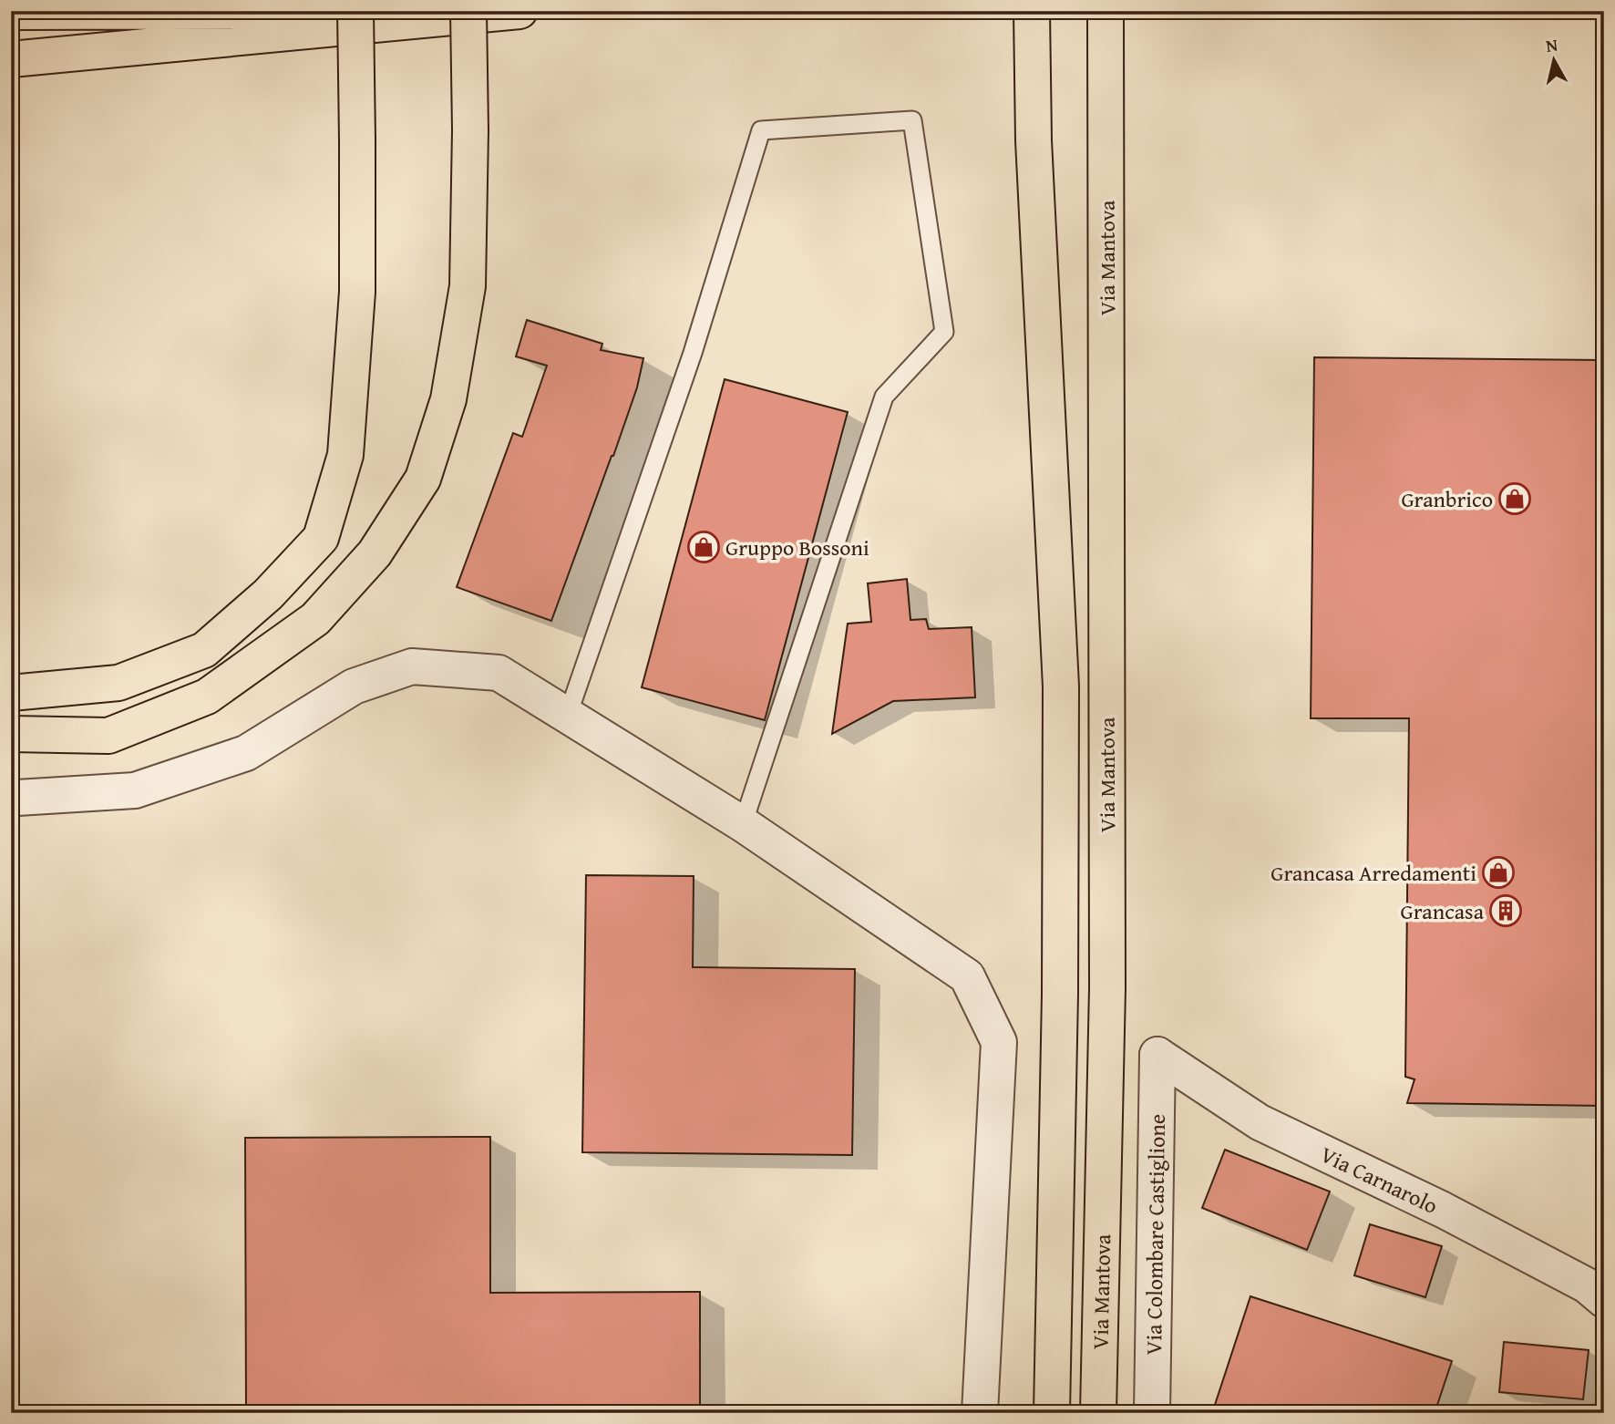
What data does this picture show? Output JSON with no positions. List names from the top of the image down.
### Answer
{
  "streets": {
    "highway": ["Via Mantova"],
    "street": ["Via Carnarolo", "Via Colombare Castiglione"]
  },
  "crossings": [
    ["Via Carnarolo", "Via Colombare Castiglione"]
  ],
  "places": {
    "shop": ["Granbrico", "Gruppo Bossoni", "Grancasa Arredamenti"],
    "building": ["Grancasa"]
  },
  "north": "top"
}
